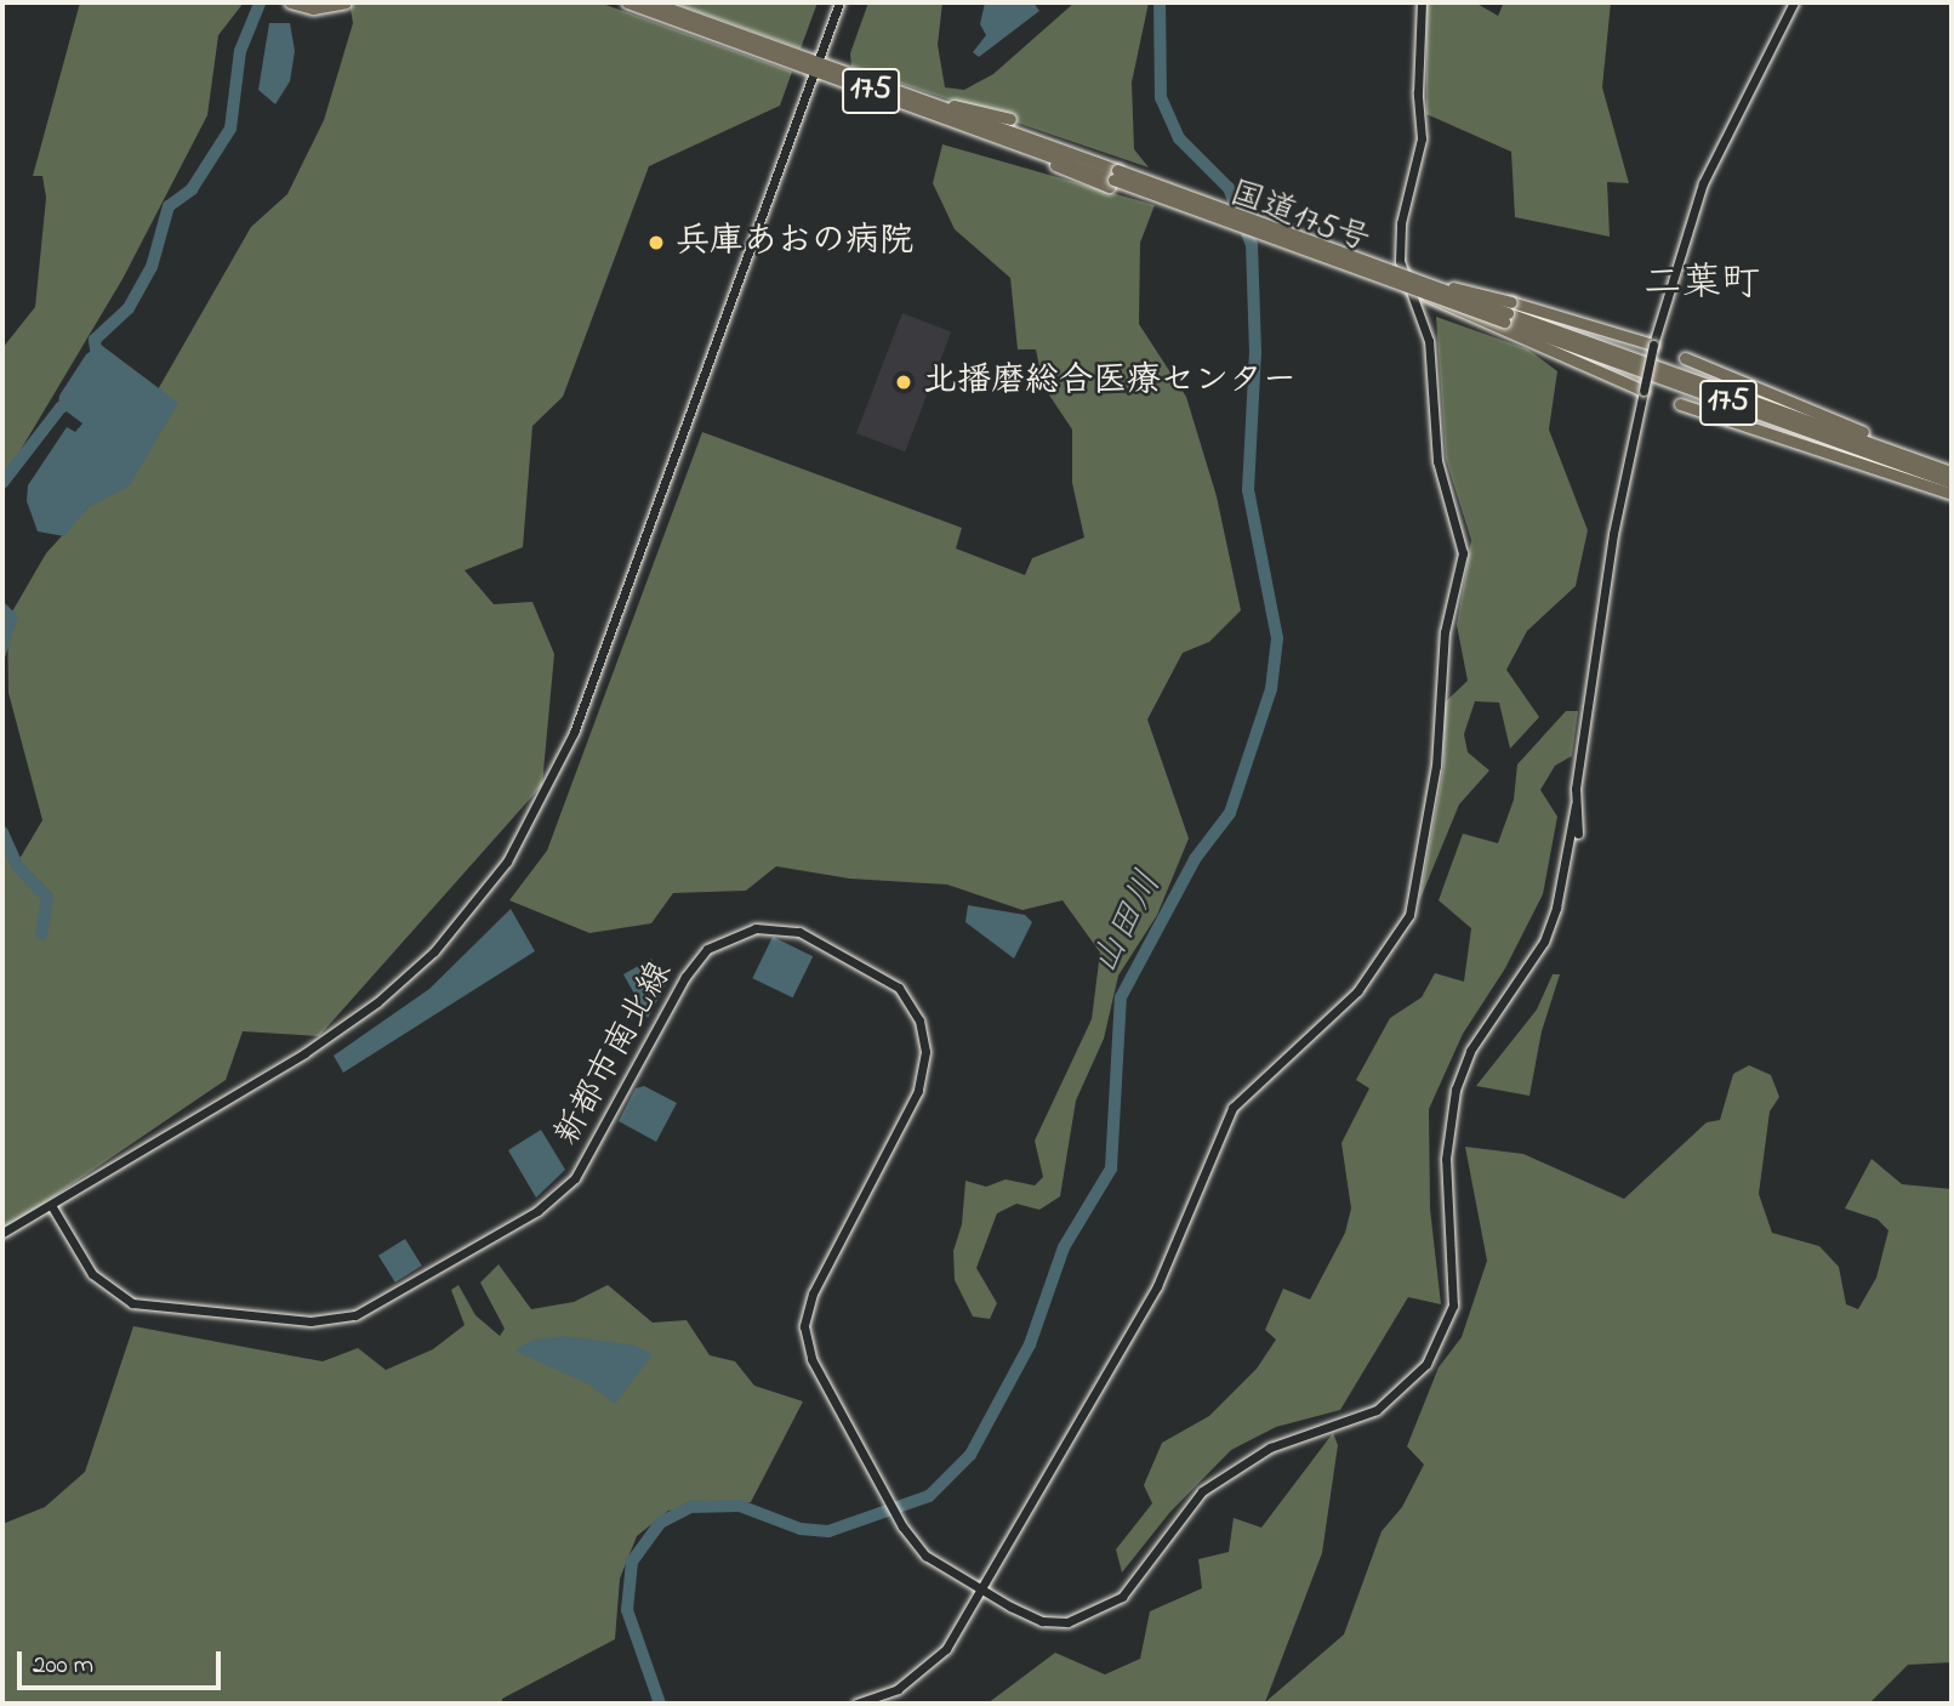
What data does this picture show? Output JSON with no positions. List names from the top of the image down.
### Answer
{
  "streets": {
    "highway": ["175", "国道175号"],
    "street": ["新都市南北線"]
  },
  "districts": ["二葉町"],
  "water": ["山田川"],
  "places": ["兵庫あおの病院", "北播磨総合医療センター"],
  "scale_bar": "200 m"
}
